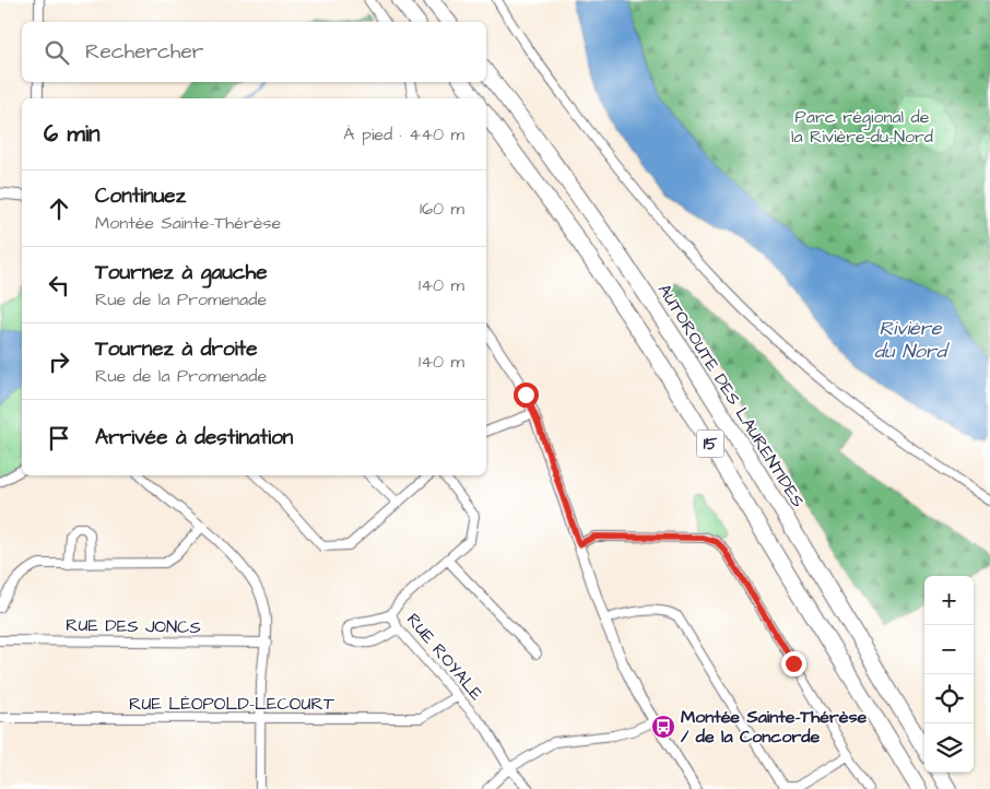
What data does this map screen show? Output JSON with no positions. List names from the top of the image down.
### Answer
{
  "streets": {
    "highway": ["AUTOROUTE DES LAURENTIDES", "15"],
    "street": ["RUE DES JONCS", "RUE ROYALE", "RUE LÉOPOLD-LECOURT"]
  },
  "crossings": [
    ["RUE ROYALE", "RUE LÉOPOLD-LECOURT"]
  ],
  "water": ["Rivière du Nord"],
  "parks": ["Parc régional de la Rivière-du-Nord"],
  "places": {
    "bus stop": ["Montée Sainte-Thérèse / de la Concorde"]
  },
  "page": {
    "search": "Rechercher",
    "heading": ["6 min", "À pied · 440 m"],
    "list": [
      ["Continuez", "Montée Sainte-Thérèse", "160 m"],
      ["Tournez à gauche", "Rue de la Promenade", "140 m"],
      ["Tournez à droite", "Rue de la Promenade", "140 m"],
      "Arrivée à destination"
    ],
    "map_buttons": ["+", "−"]
  }
}
